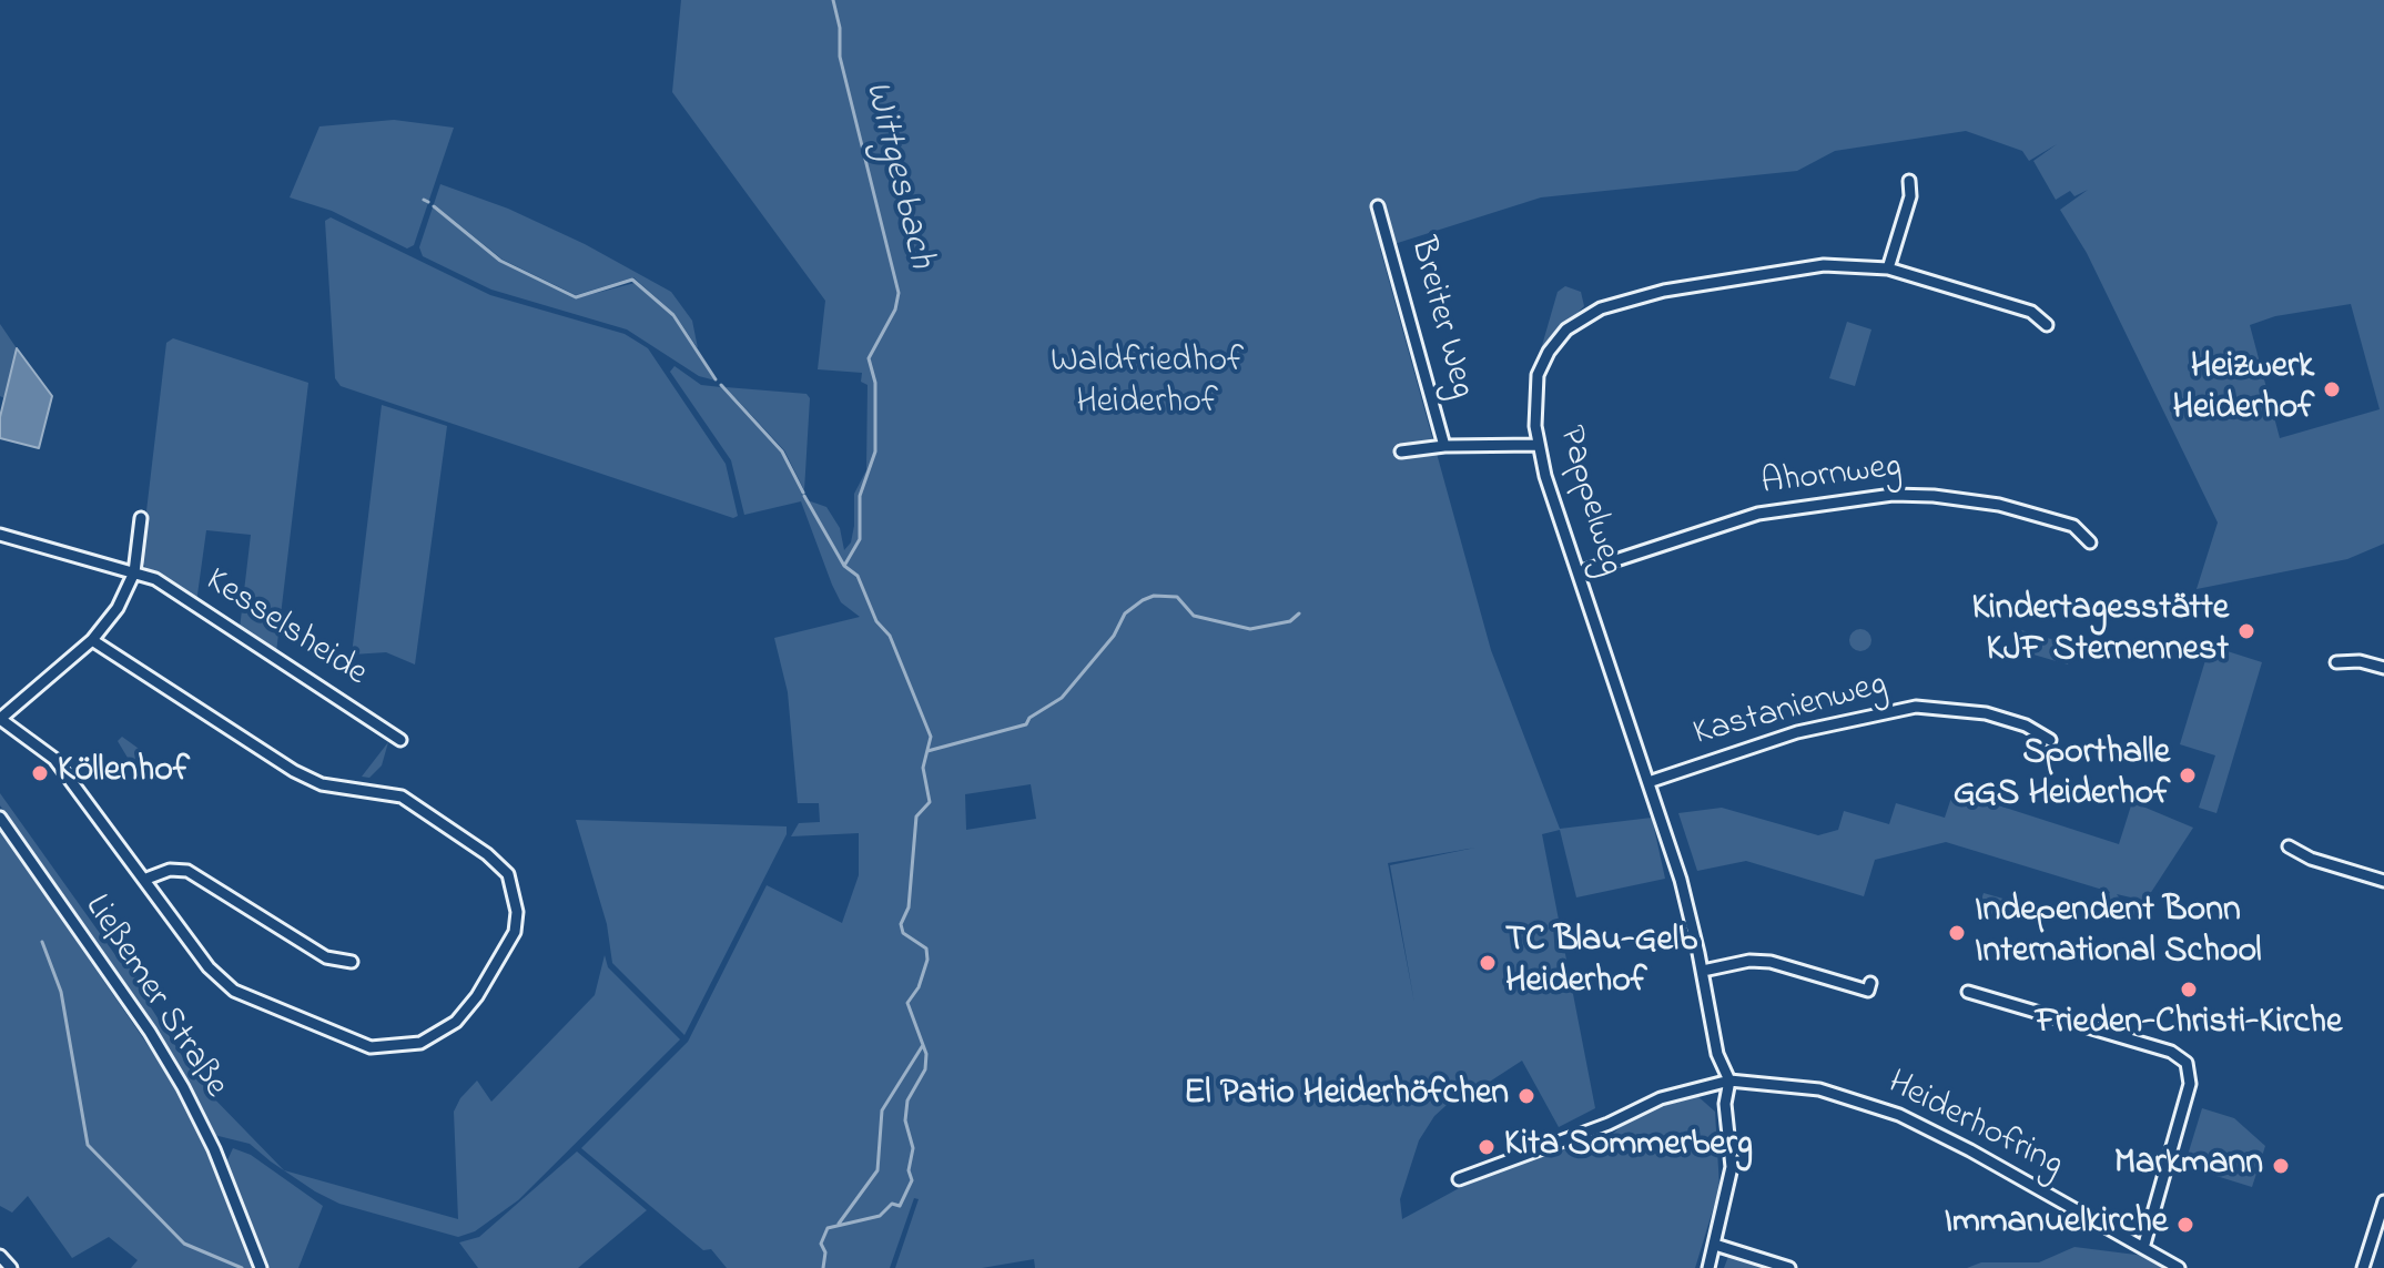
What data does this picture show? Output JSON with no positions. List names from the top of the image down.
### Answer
{
  "streets": {
    "street": [
      "Breiter Weg",
      "Ahornweg",
      "Pappelweg",
      "Kesselsheide",
      "Kastanienweg",
      "Ließemer Straße",
      "Heiderhofring"
    ]
  },
  "crossings": [
    ["Breiter Weg", "Pappelweg"],
    ["Ahornweg", "Pappelweg"],
    ["Pappelweg", "Kastanienweg"],
    ["Pappelweg", "Heiderhofring"]
  ],
  "water": ["Wittgesbach"],
  "parks": ["Waldfriedhof Heiderhof"],
  "places": [
    "Heizwerk Heiderhof",
    "Kindertagesstätte KJF Sternennest",
    "Köllenhof",
    "Sporthalle GGS Heiderhof",
    "Independent Bonn International School",
    "TC Blau-Gelb Heiderhof",
    "Frieden-Christi-Kirche",
    "El Patio Heiderhöfchen",
    "Kita Sommerberg",
    "Markmann",
    "Immanuelkirche"
  ]
}
